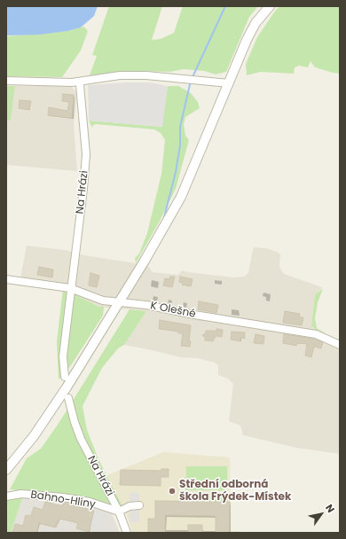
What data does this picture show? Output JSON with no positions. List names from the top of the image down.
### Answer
{
  "streets": {
    "street": ["Na Hrázi", "K Olešné", "Bahno-Hlíny"]
  },
  "crossings": [
    ["Na Hrázi", "K Olešné"],
    ["Na Hrázi", "Bahno-Hlíny"]
  ],
  "places": ["Střední odborná škola Frýdek-Místek"],
  "north": "top right"
}
